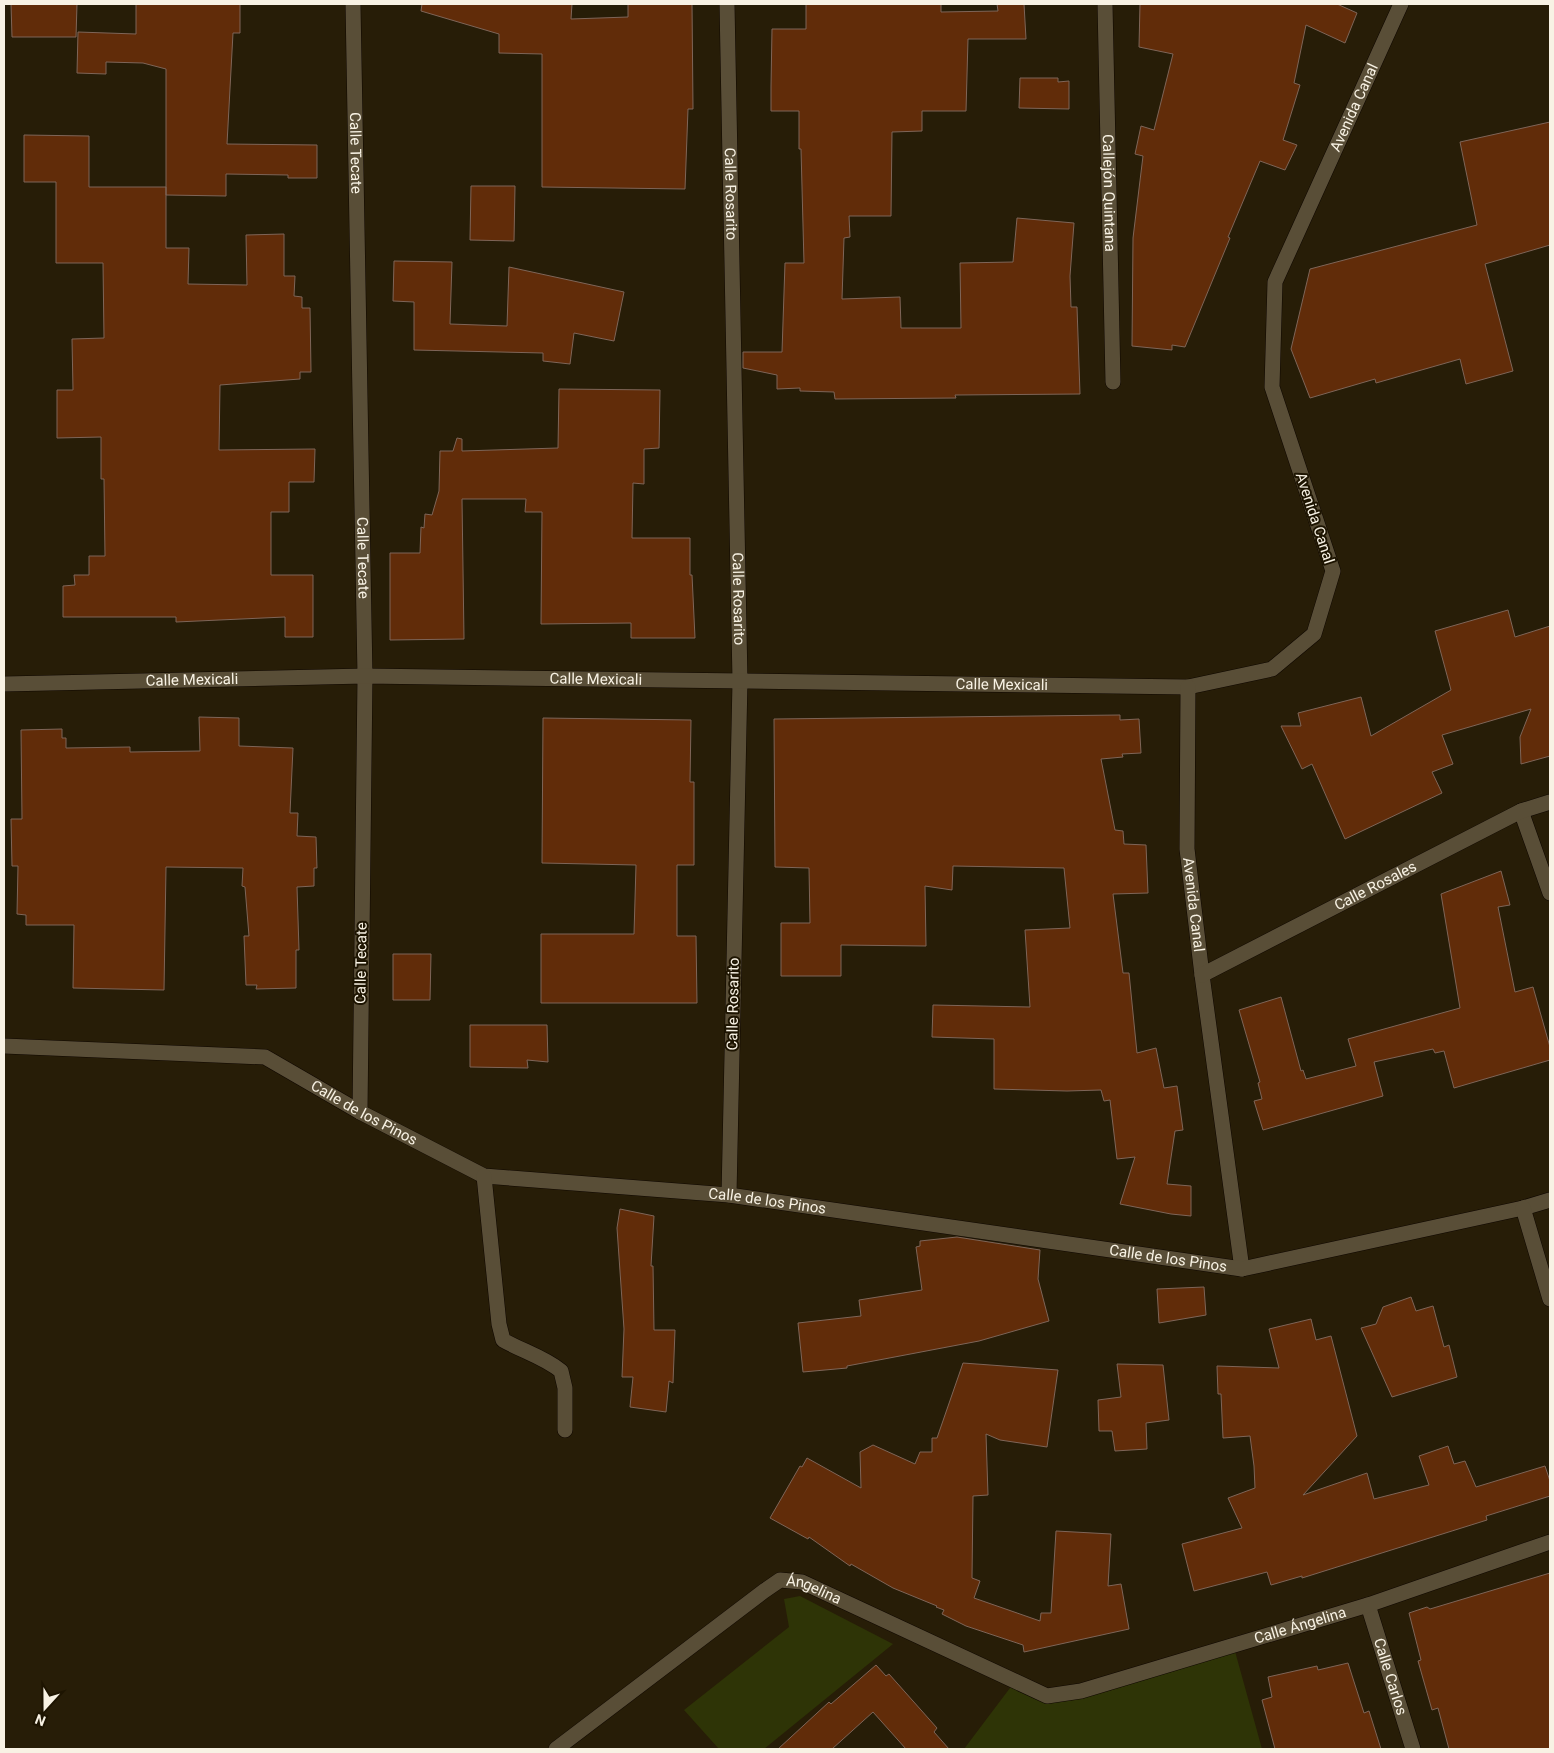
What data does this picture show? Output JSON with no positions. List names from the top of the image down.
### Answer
{
  "streets": {
    "street": [
      "Avenida Canal",
      "Calle Tecate",
      "Callejón Quintana",
      "Calle Rosarito",
      "Calle Mexicali",
      "Calle Rosales",
      "Calle de los Pinos",
      "Ángelina",
      "Calle Ángelina",
      "Calle Carlos"
    ]
  },
  "crossings": [
    ["Avenida Canal", "Calle Mexicali"],
    ["Avenida Canal", "Calle Rosales"],
    ["Avenida Canal", "Calle de los Pinos"],
    ["Calle Tecate", "Calle Mexicali"],
    ["Calle Tecate", "Calle de los Pinos"],
    ["Calle Rosarito", "Calle Mexicali"],
    ["Calle Rosarito", "Calle de los Pinos"],
    ["Ángelina", "Calle Ángelina"],
    ["Calle Ángelina", "Calle Carlos"]
  ],
  "north": "bottom"
}
